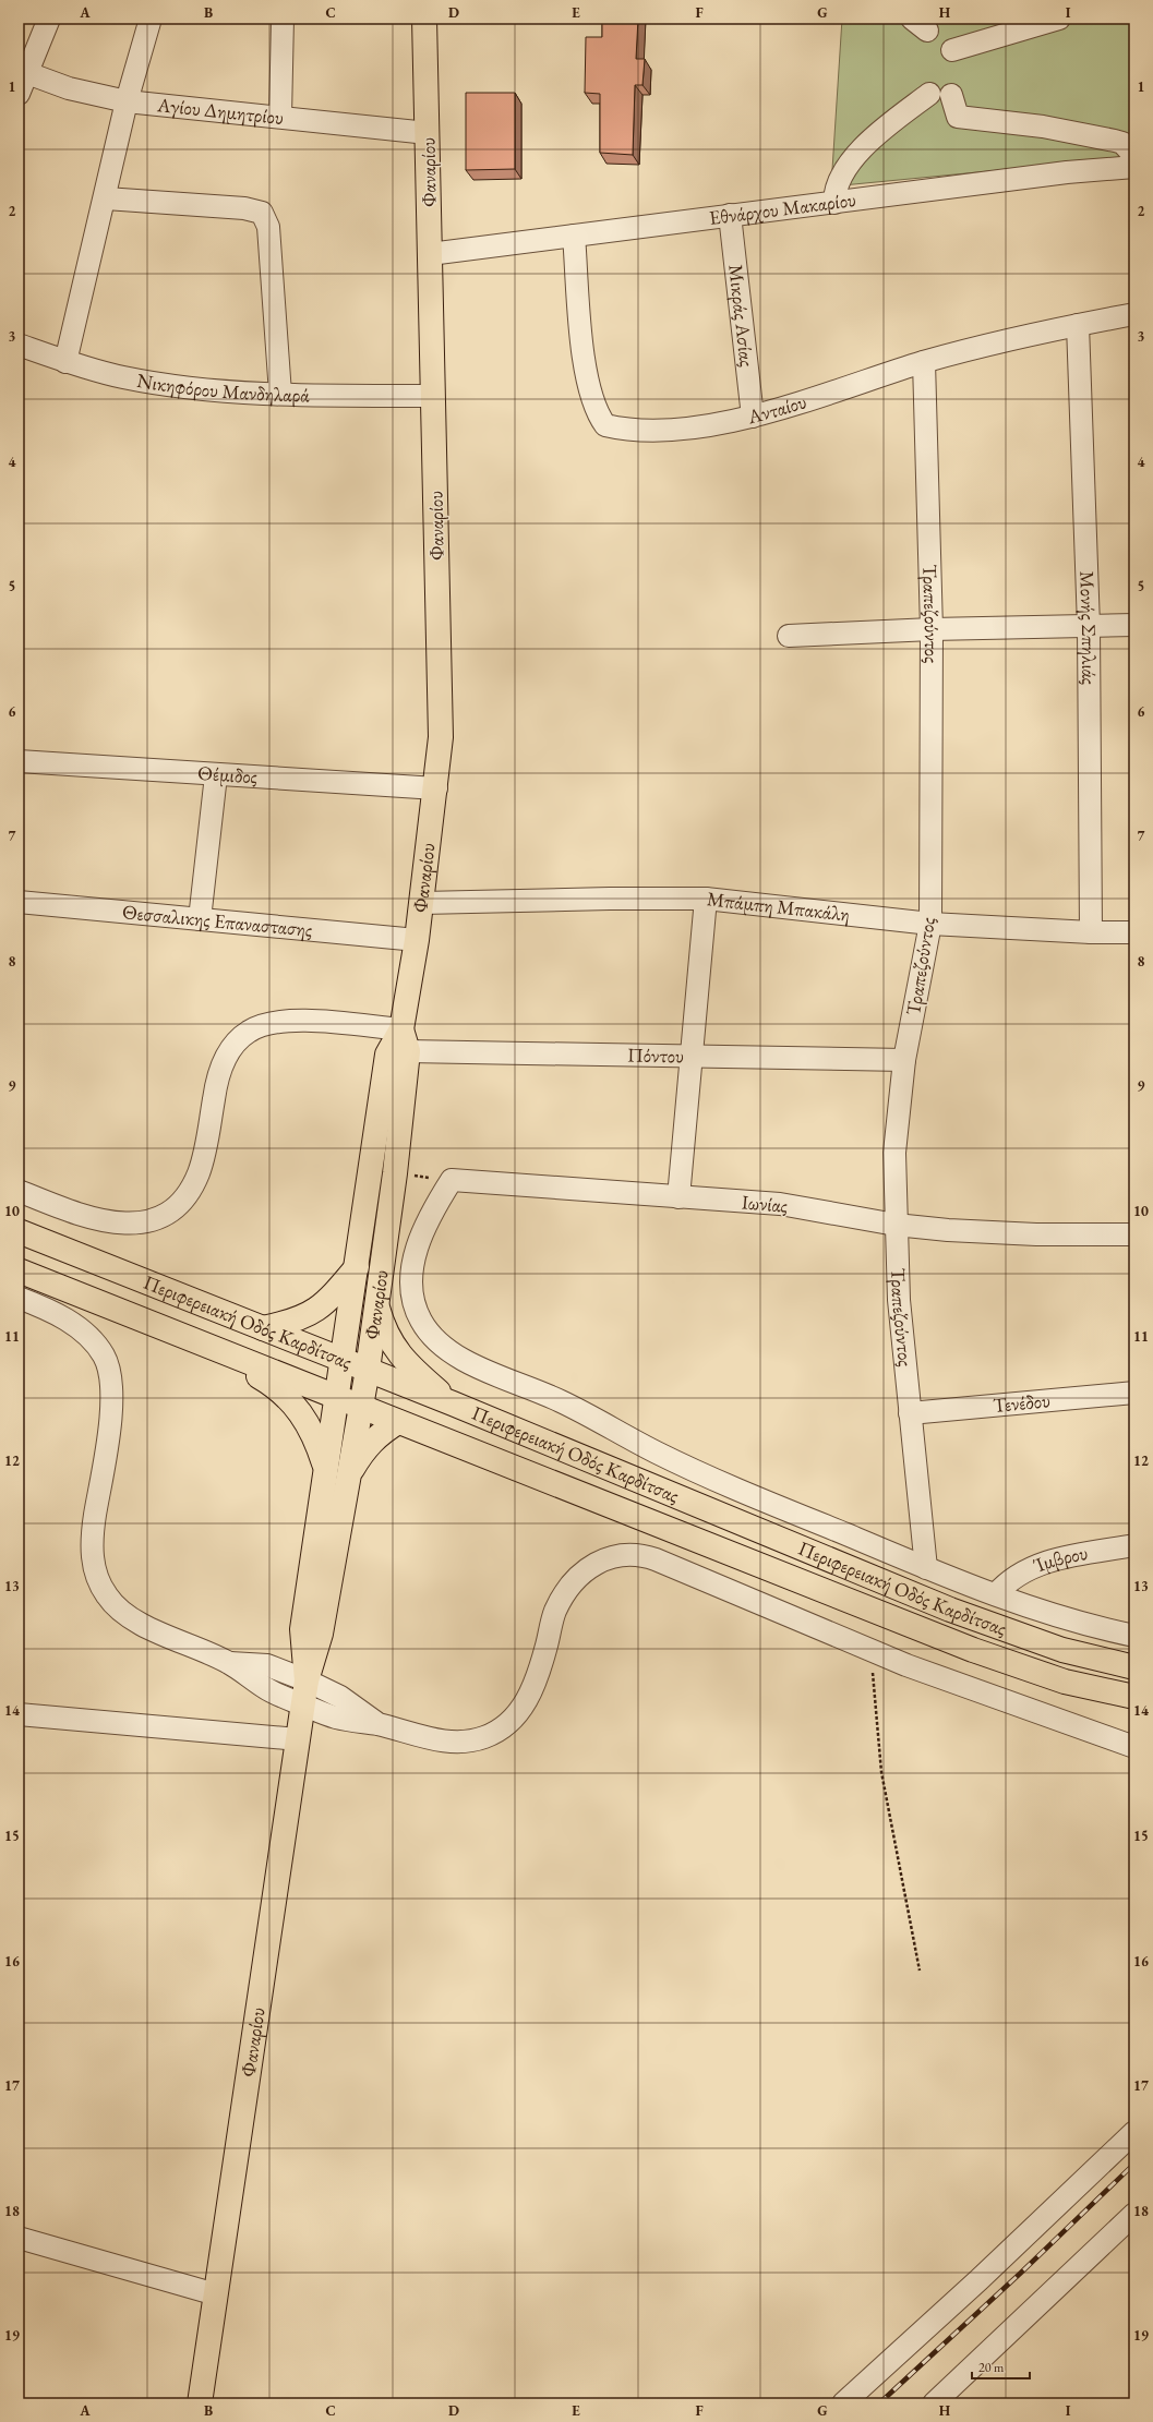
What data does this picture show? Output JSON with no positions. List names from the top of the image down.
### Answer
{
  "streets": {
    "main road": ["Φαναρίου", "Περιφερειακή Οδός Καρδίτσας"],
    "street": [
      "Αγίου Δημητρίου",
      "Εθνάρχου Μακαρίου",
      "Μικράς Ασίας",
      "Νικηφόρου Μανδηλαρά",
      "Ανταίου",
      "Τραπεζούντος",
      "Μονής Σπηλιάς",
      "Θέμιδος",
      "Μπάμπη Μπακάλη",
      "Θεσσαλικης Επαναστασης",
      "Πόντου",
      "Ιωνίας",
      "Τενέδου",
      "Ίμβρου"
    ]
  },
  "crossings": [
    ["Αγίου Δημητρίου", "Φαναρίου"],
    ["Φαναρίου", "Εθνάρχου Μακαρίου"],
    ["Φαναρίου", "Νικηφόρου Μανδηλαρά"],
    ["Φαναρίου", "Θέμιδος"],
    ["Φαναρίου", "Μπάμπη Μπακάλη"],
    ["Φαναρίου", "Θεσσαλικης Επαναστασης"],
    ["Φαναρίου", "Πόντου"],
    ["Φαναρίου", "Περιφερειακή Οδός Καρδίτσας"],
    ["Εθνάρχου Μακαρίου", "Μικράς Ασίας"],
    ["Εθνάρχου Μακαρίου", "Ανταίου"],
    ["Μικράς Ασίας", "Ανταίου"],
    ["Ανταίου", "Τραπεζούντος"],
    ["Ανταίου", "Μονής Σπηλιάς"],
    ["Τραπεζούντος", "Μπάμπη Μπακάλη"],
    ["Τραπεζούντος", "Πόντου"],
    ["Τραπεζούντος", "Ιωνίας"],
    ["Τραπεζούντος", "Τενέδου"],
    ["Μονής Σπηλιάς", "Μπάμπη Μπακάλη"]
  ],
  "scale_bar": "20 m",
  "grid": {
    "columns": [
      "A",
      "B",
      "C",
      "D",
      "E",
      "F",
      "G",
      "H",
      "I"
    ],
    "rows": [
      "1",
      "2",
      "3",
      "4",
      "5",
      "6",
      "7",
      "8",
      "9",
      "10",
      "11",
      "12",
      "13",
      "14",
      "15",
      "16",
      "17",
      "18",
      "19"
    ]
  }
}
